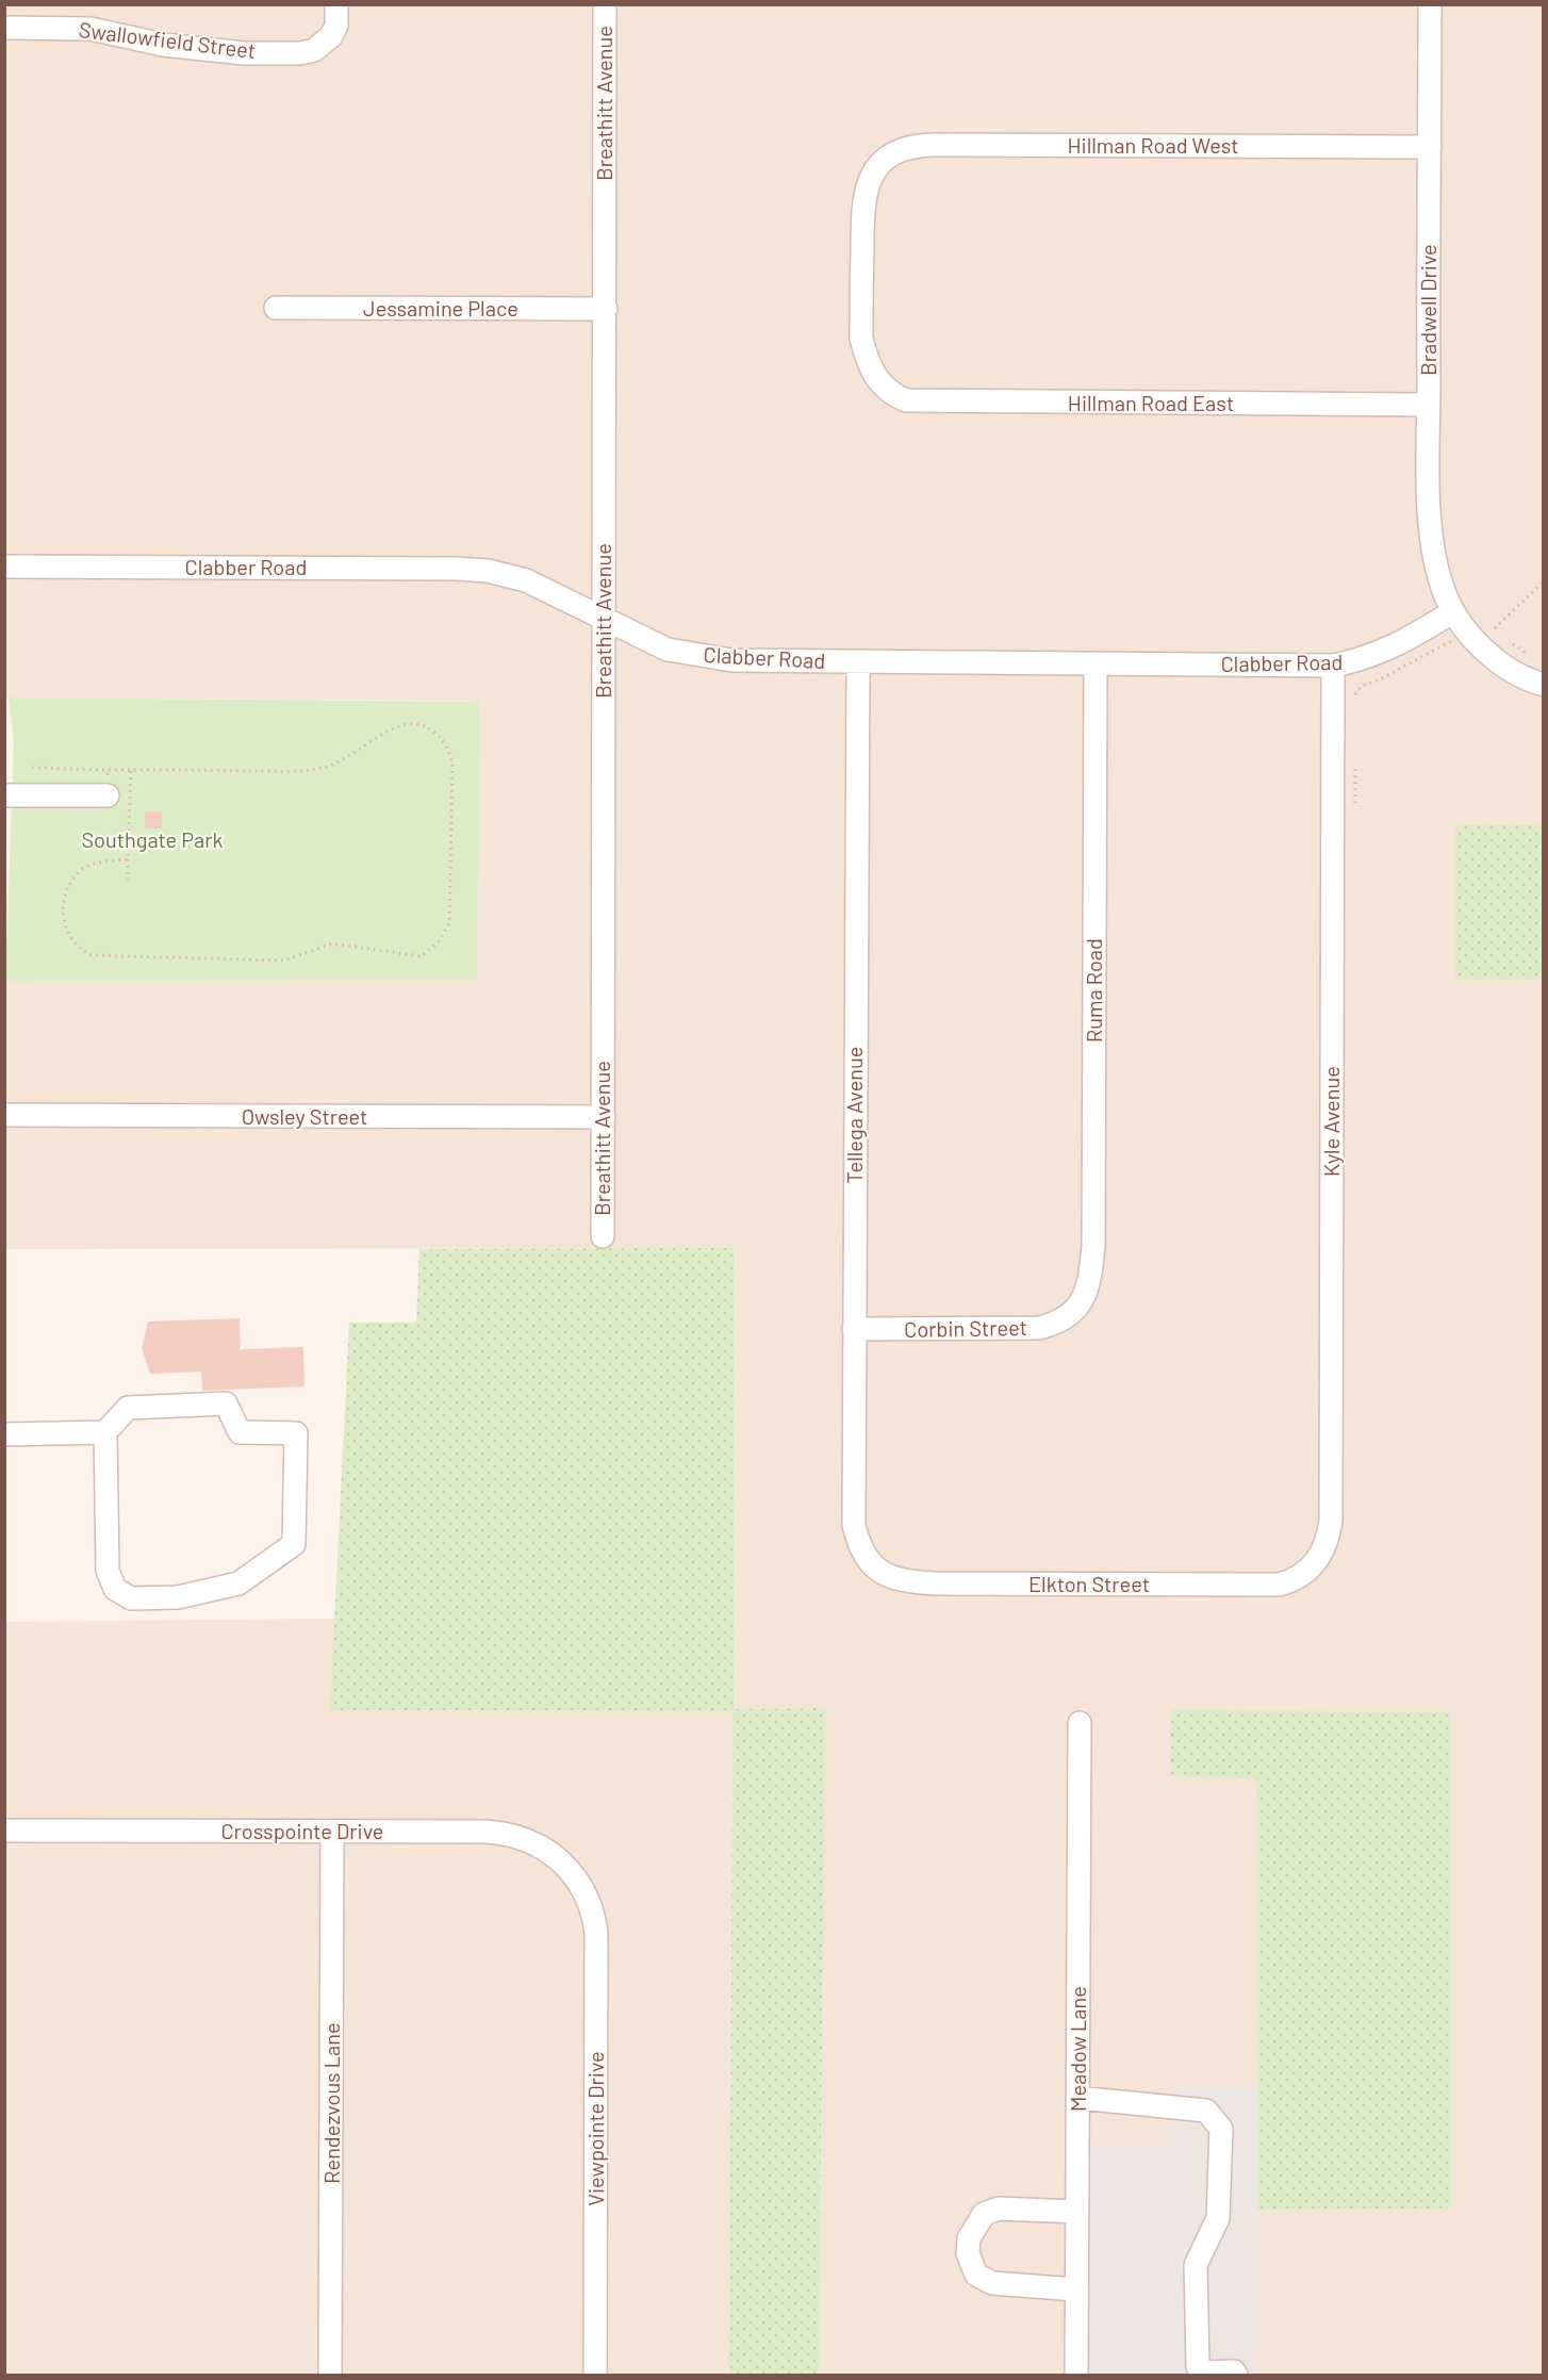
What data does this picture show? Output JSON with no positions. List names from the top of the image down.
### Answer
{
  "streets": {
    "street": [
      "Swallowfield Street",
      "Breathitt Avenue",
      "Hillman Road West",
      "Jessamine Place",
      "Bradwell Drive",
      "Hillman Road East",
      "Clabber Road",
      "Ruma Road",
      "Tellega Avenue",
      "Owsley Street",
      "Kyle Avenue",
      "Corbin Street",
      "Elkton Street",
      "Crosspointe Drive",
      "Meadow Lane",
      "Rendezvous Lane",
      "Viewpointe Drive"
    ]
  },
  "crossings": [
    ["Breathitt Avenue", "Jessamine Place"],
    ["Breathitt Avenue", "Clabber Road"],
    ["Breathitt Avenue", "Owsley Street"],
    ["Hillman Road West", "Bradwell Drive"],
    ["Hillman Road West", "Hillman Road East"],
    ["Bradwell Drive", "Hillman Road East"],
    ["Bradwell Drive", "Clabber Road"],
    ["Clabber Road", "Ruma Road"],
    ["Clabber Road", "Tellega Avenue"],
    ["Clabber Road", "Kyle Avenue"],
    ["Ruma Road", "Corbin Street"],
    ["Tellega Avenue", "Corbin Street"],
    ["Tellega Avenue", "Elkton Street"],
    ["Kyle Avenue", "Elkton Street"],
    ["Crosspointe Drive", "Rendezvous Lane"],
    ["Crosspointe Drive", "Viewpointe Drive"]
  ],
  "parks": ["Southgate Park"]
}
